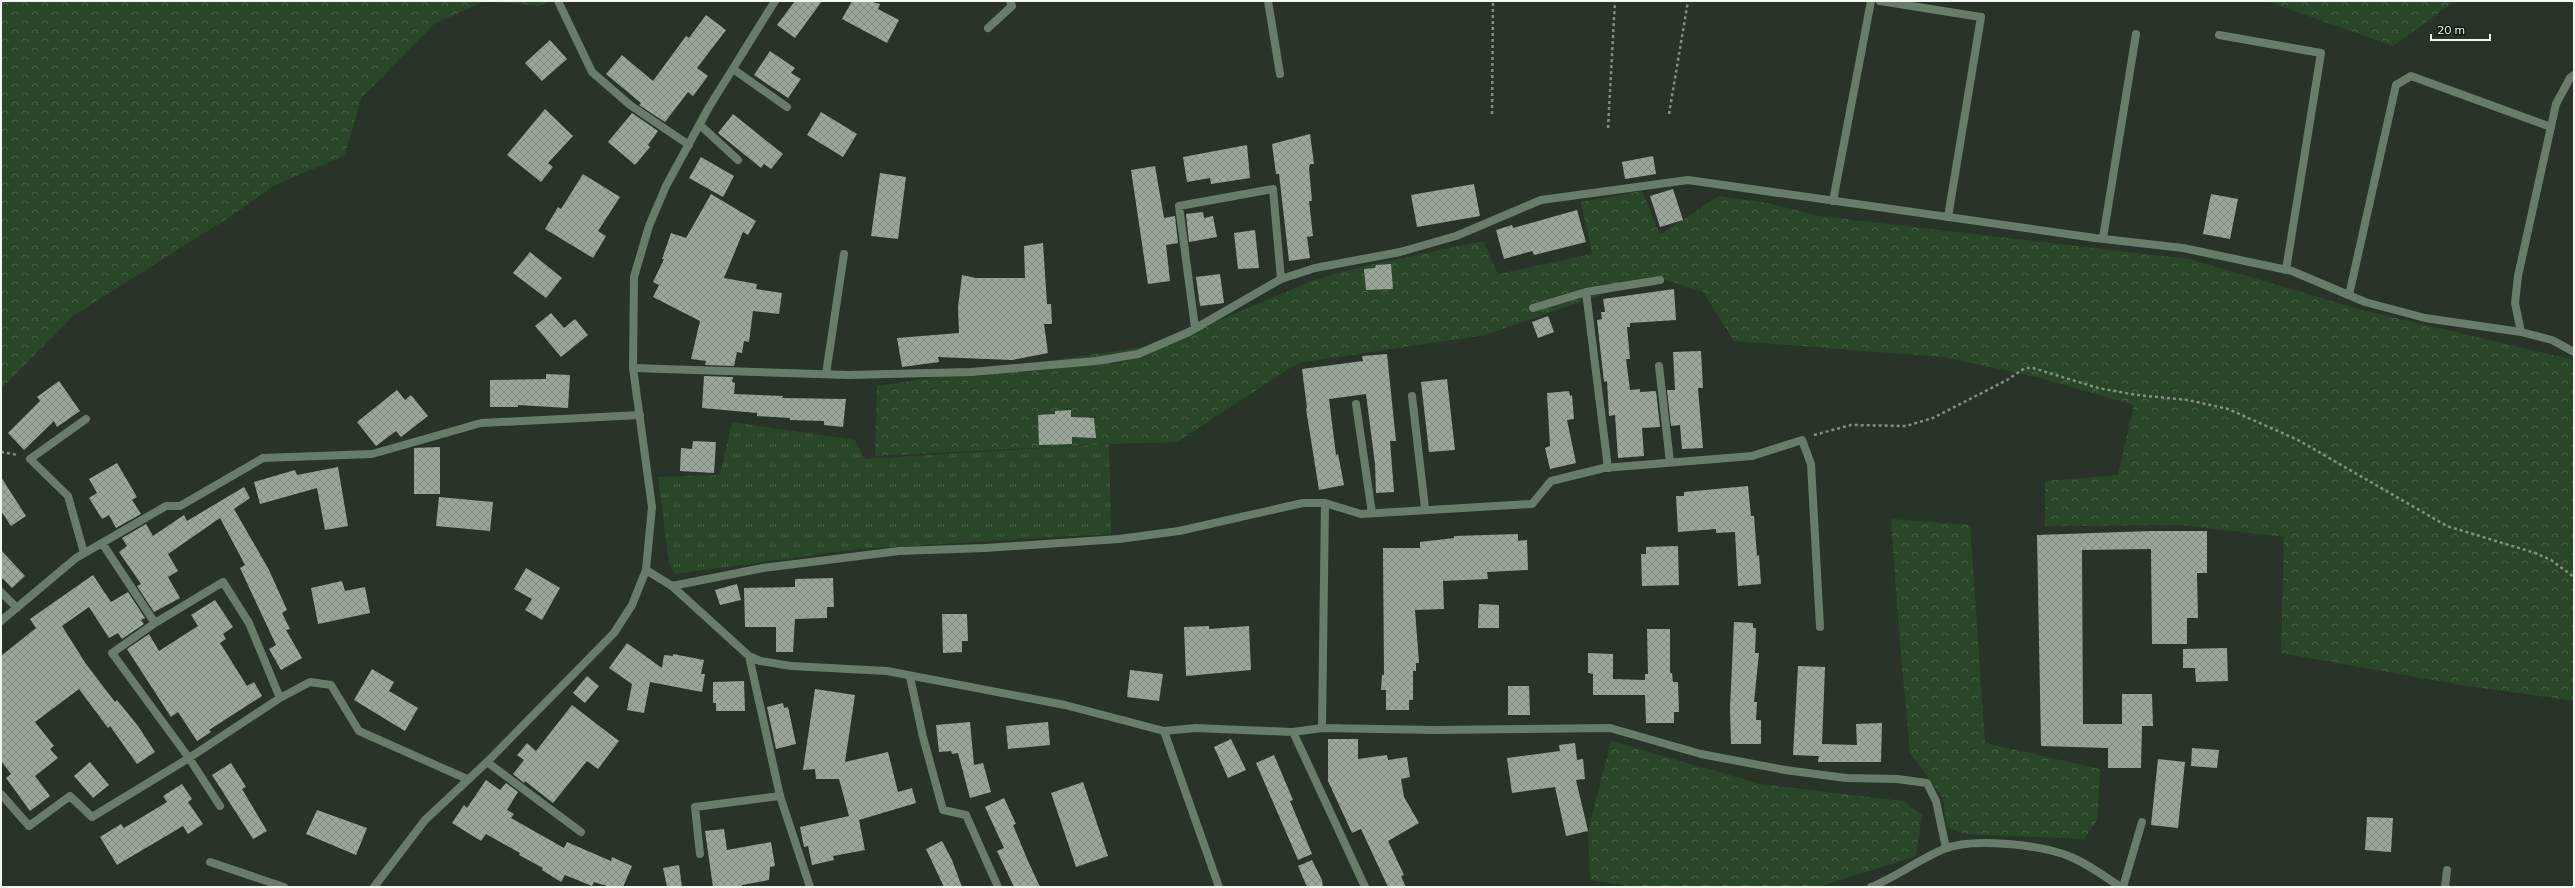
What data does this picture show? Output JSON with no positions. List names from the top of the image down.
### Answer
{
  "scale_bar": "20 m"
}
